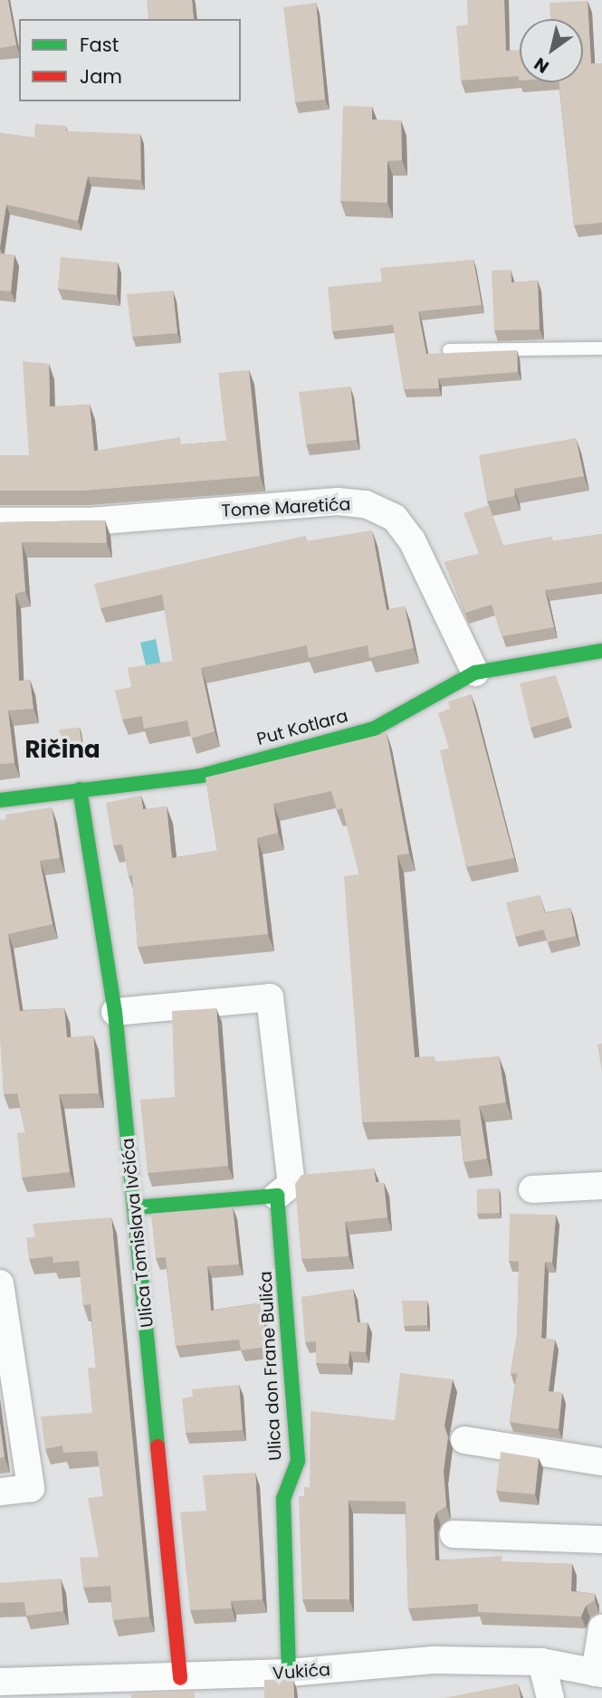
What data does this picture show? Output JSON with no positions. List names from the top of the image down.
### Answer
{
  "streets": {
    "street": [
      "Tome Maretića",
      "Put Kotlara",
      "Ulica Tomislava Ivčića",
      "Ulica don Frane Bulića",
      "Vukića"
    ]
  },
  "crossings": [
    ["Tome Maretića", "Put Kotlara"],
    ["Put Kotlara", "Ulica Tomislava Ivčića"],
    ["Ulica Tomislava Ivčića", "Vukića"],
    ["Ulica don Frane Bulića", "Vukića"]
  ],
  "districts": ["Ričina"],
  "legend": ["Fast", "Jam"],
  "north": "bottom left"
}
